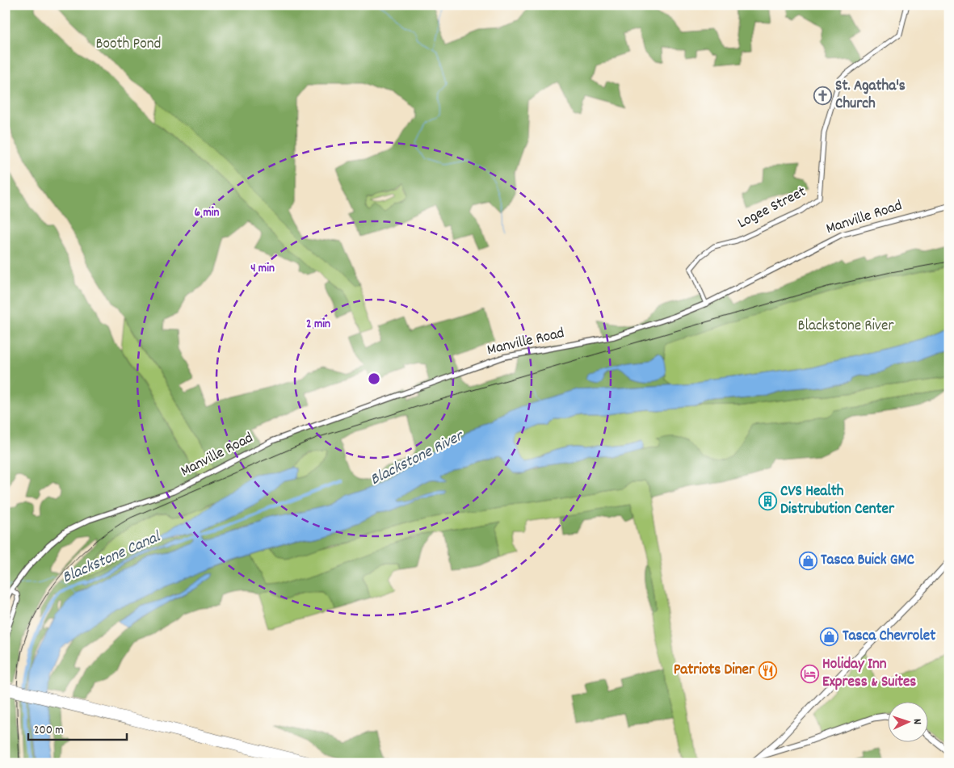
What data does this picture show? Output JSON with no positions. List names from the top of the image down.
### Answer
{
  "streets": {
    "main road": ["Manville Road"],
    "street": ["Logee Street"]
  },
  "crossings": [
    ["Logee Street", "Manville Road"]
  ],
  "water": ["Blackstone River", "Blackstone Canal"],
  "parks": ["Booth Pond", "Blackstone River"],
  "places": {
    "church": ["St. Agatha's Church"],
    "building": ["CVS Health Distrubution Center"],
    "shop": ["Tasca Buick GMC", "Tasca Chevrolet"],
    "restaurant": ["Patriots Diner"],
    "hotel": ["Holiday Inn Express & Suites"]
  },
  "scale_bar": "200 m",
  "north": "right",
  "rings": ["6 min", "4 min", "2 min"]
}
